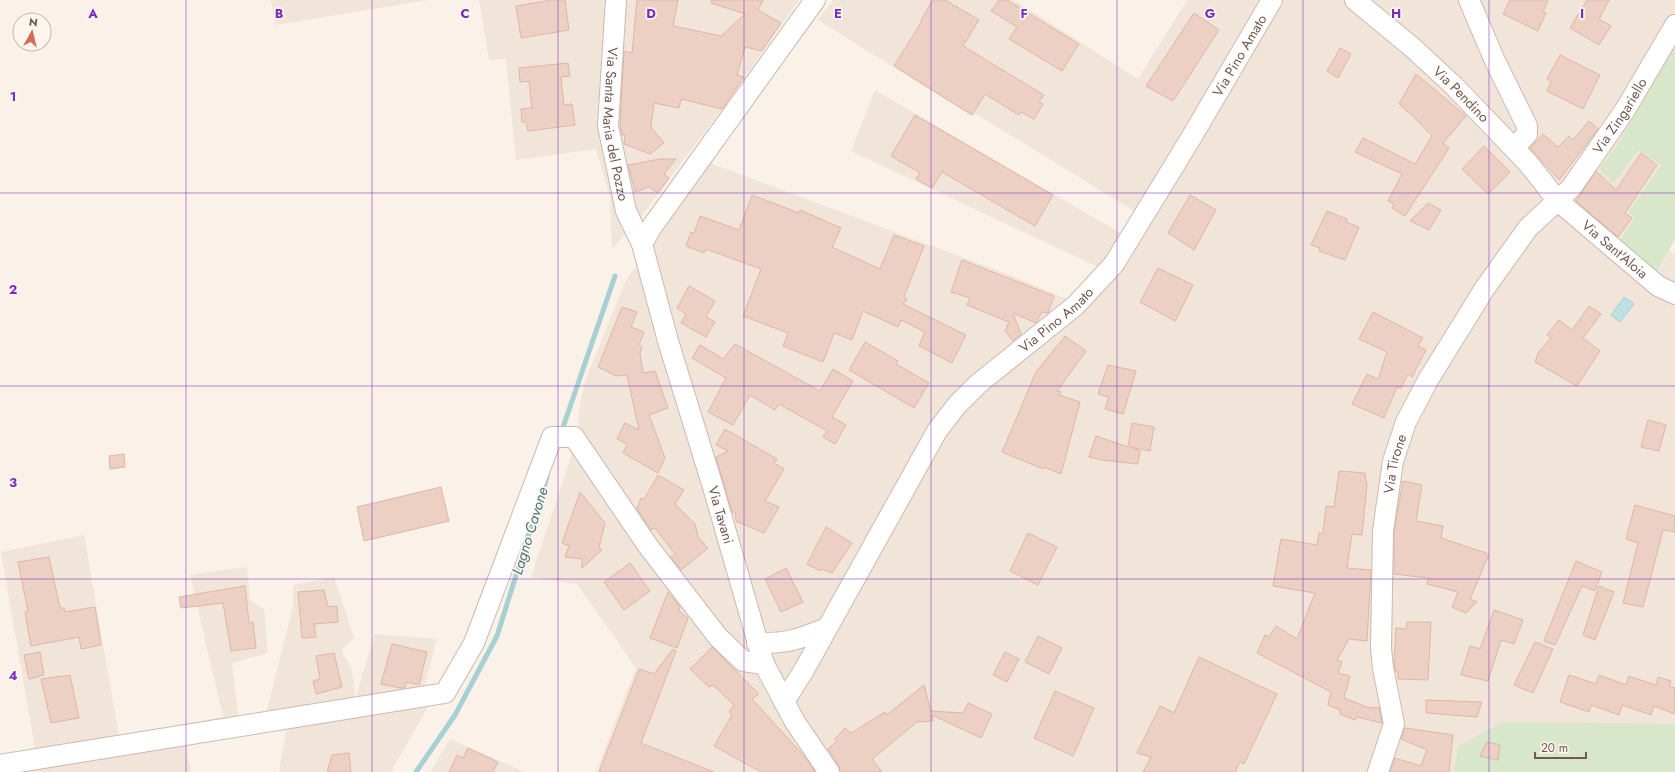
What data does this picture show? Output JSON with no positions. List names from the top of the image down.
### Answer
{
  "streets": {
    "street": [
      "Via Pino Amato",
      "Via Pendino",
      "Via Zingariello",
      "Via Santa Maria del Pozzo",
      "Via Sant'Aloia",
      "Via Tirone",
      "Via Tavani"
    ]
  },
  "crossings": [
    ["Via Pino Amato", "Via Tavani"],
    ["Via Pendino", "Via Zingariello"],
    ["Via Pendino", "Via Sant'Aloia"],
    ["Via Pendino", "Via Tirone"],
    ["Via Zingariello", "Via Sant'Aloia"],
    ["Via Zingariello", "Via Tirone"],
    ["Via Santa Maria del Pozzo", "Via Tavani"],
    ["Via Sant'Aloia", "Via Tirone"]
  ],
  "water": ["Lagno Cavone"],
  "scale_bar": "20 m",
  "north": "top",
  "grid": {
    "columns": [
      "A",
      "B",
      "C",
      "D",
      "E",
      "F",
      "G",
      "H",
      "I"
    ],
    "rows": [
      "1",
      "2",
      "3",
      "4"
    ]
  }
}
